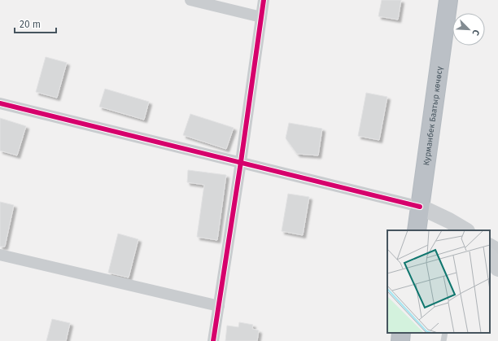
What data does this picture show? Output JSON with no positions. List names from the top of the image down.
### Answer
{
  "streets": {
    "highway": ["Курманбек Баатыр көчөсү"]
  },
  "scale_bar": "20 m",
  "north": "bottom right"
}
